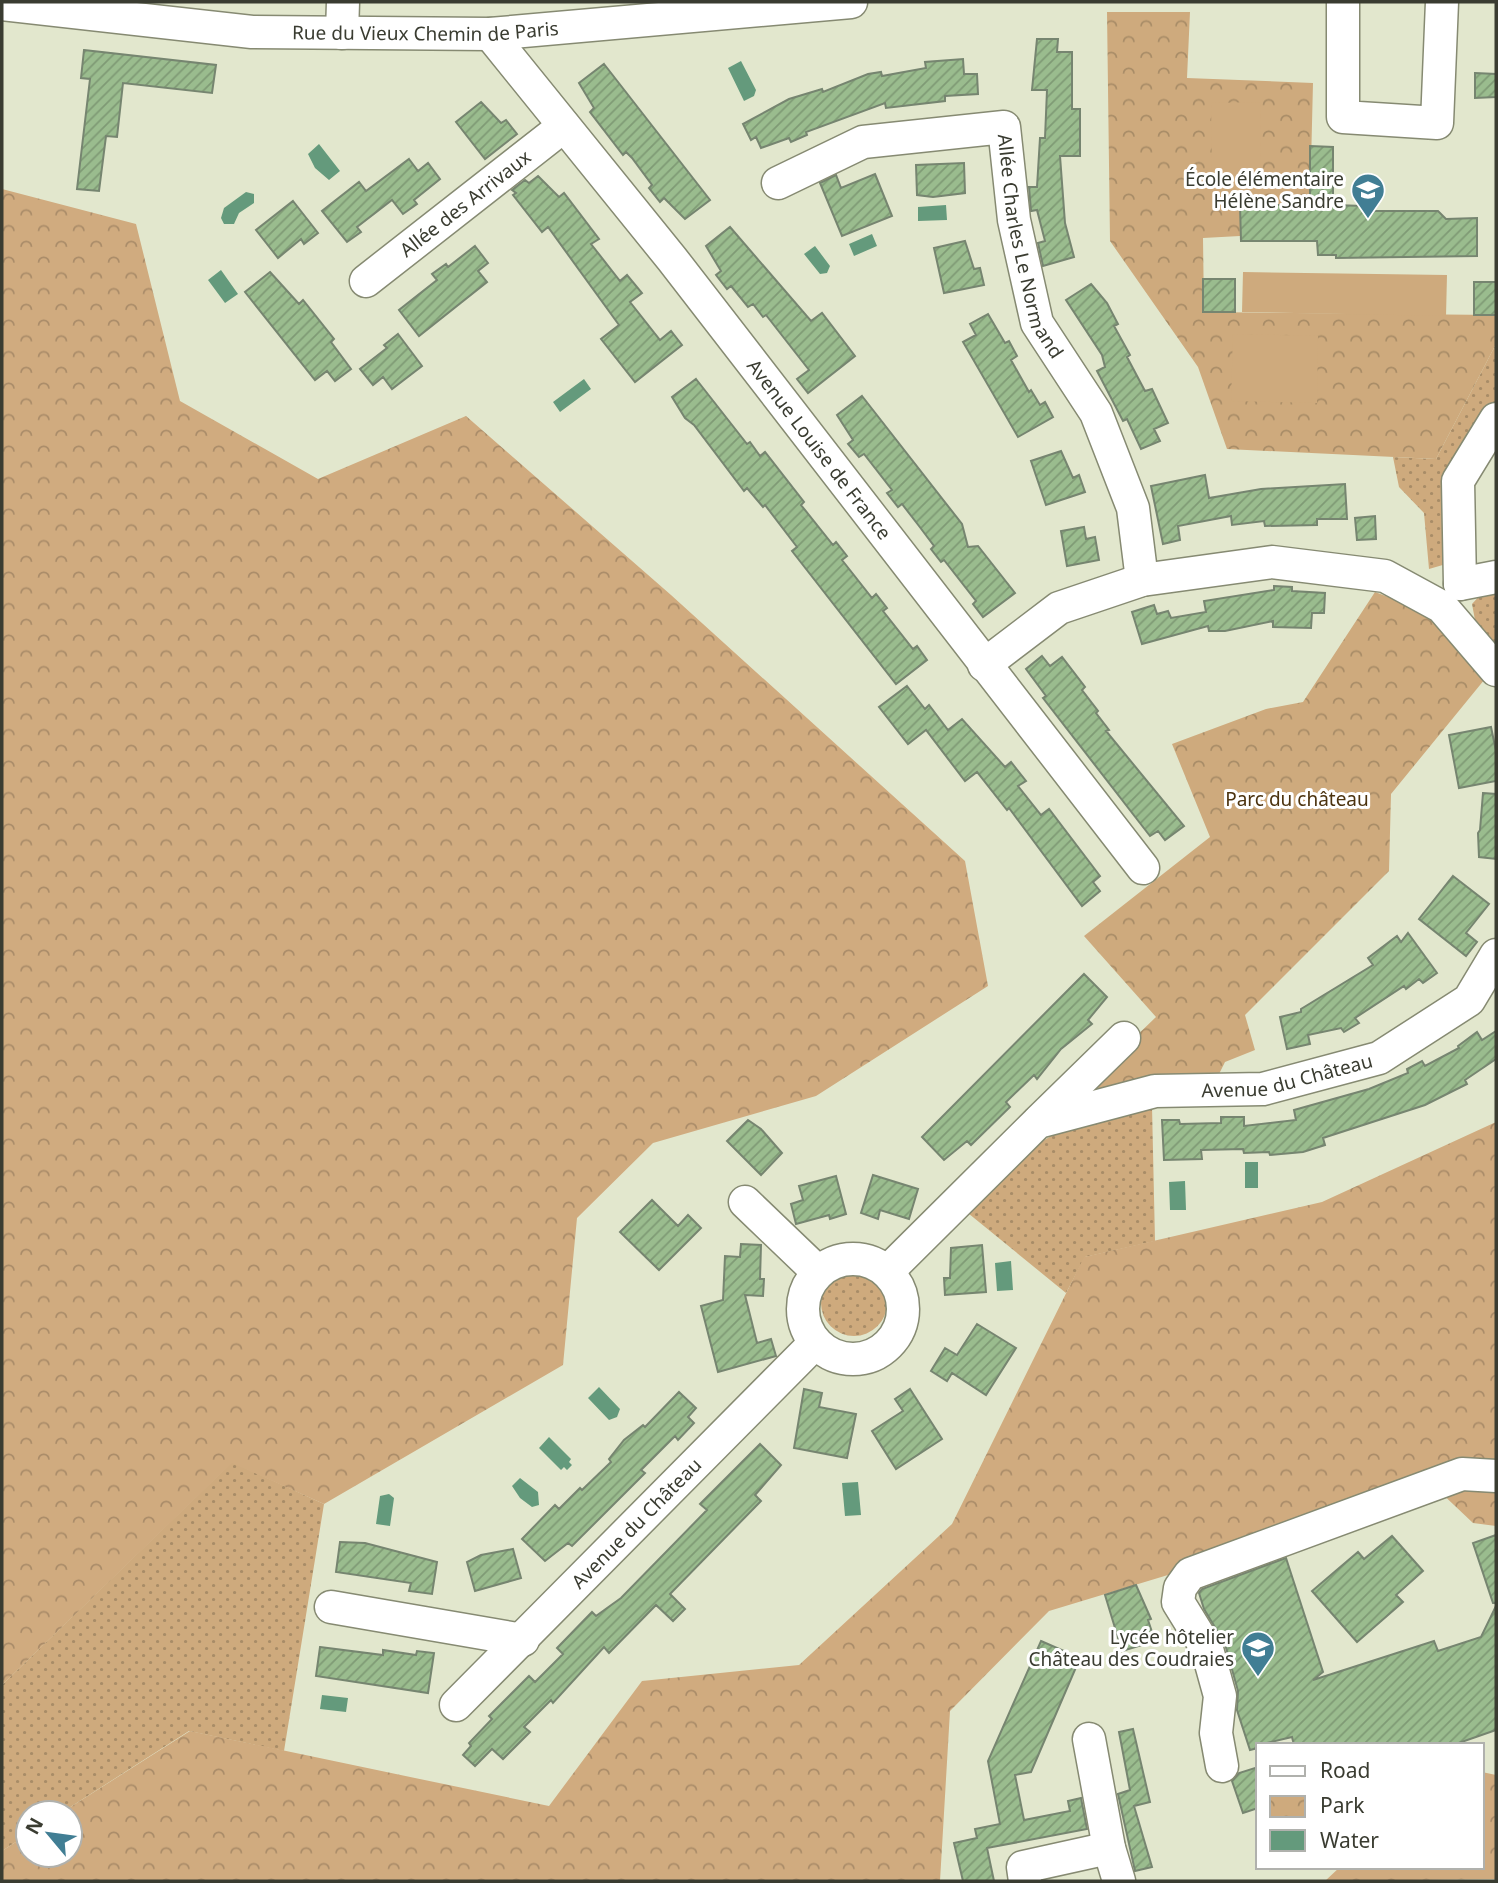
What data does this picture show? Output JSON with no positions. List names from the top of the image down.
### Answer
{
  "streets": {
    "street": [
      "Rue du Vieux Chemin de Paris",
      "Allée des Arrivaux",
      "Allée Charles Le Normand",
      "Avenue Louise de France",
      "Avenue du Château"
    ]
  },
  "crossings": [
    ["Rue du Vieux Chemin de Paris", "Avenue Louise de France"],
    ["Allée des Arrivaux", "Avenue Louise de France"]
  ],
  "parks": ["Parc du château"],
  "places": {
    "school or university": ["École élémentaire Hélène Sandre", "Lycée hôtelier Château des Coudraies"]
  },
  "legend": ["Road", "Park", "Water"],
  "north": "top left"
}
